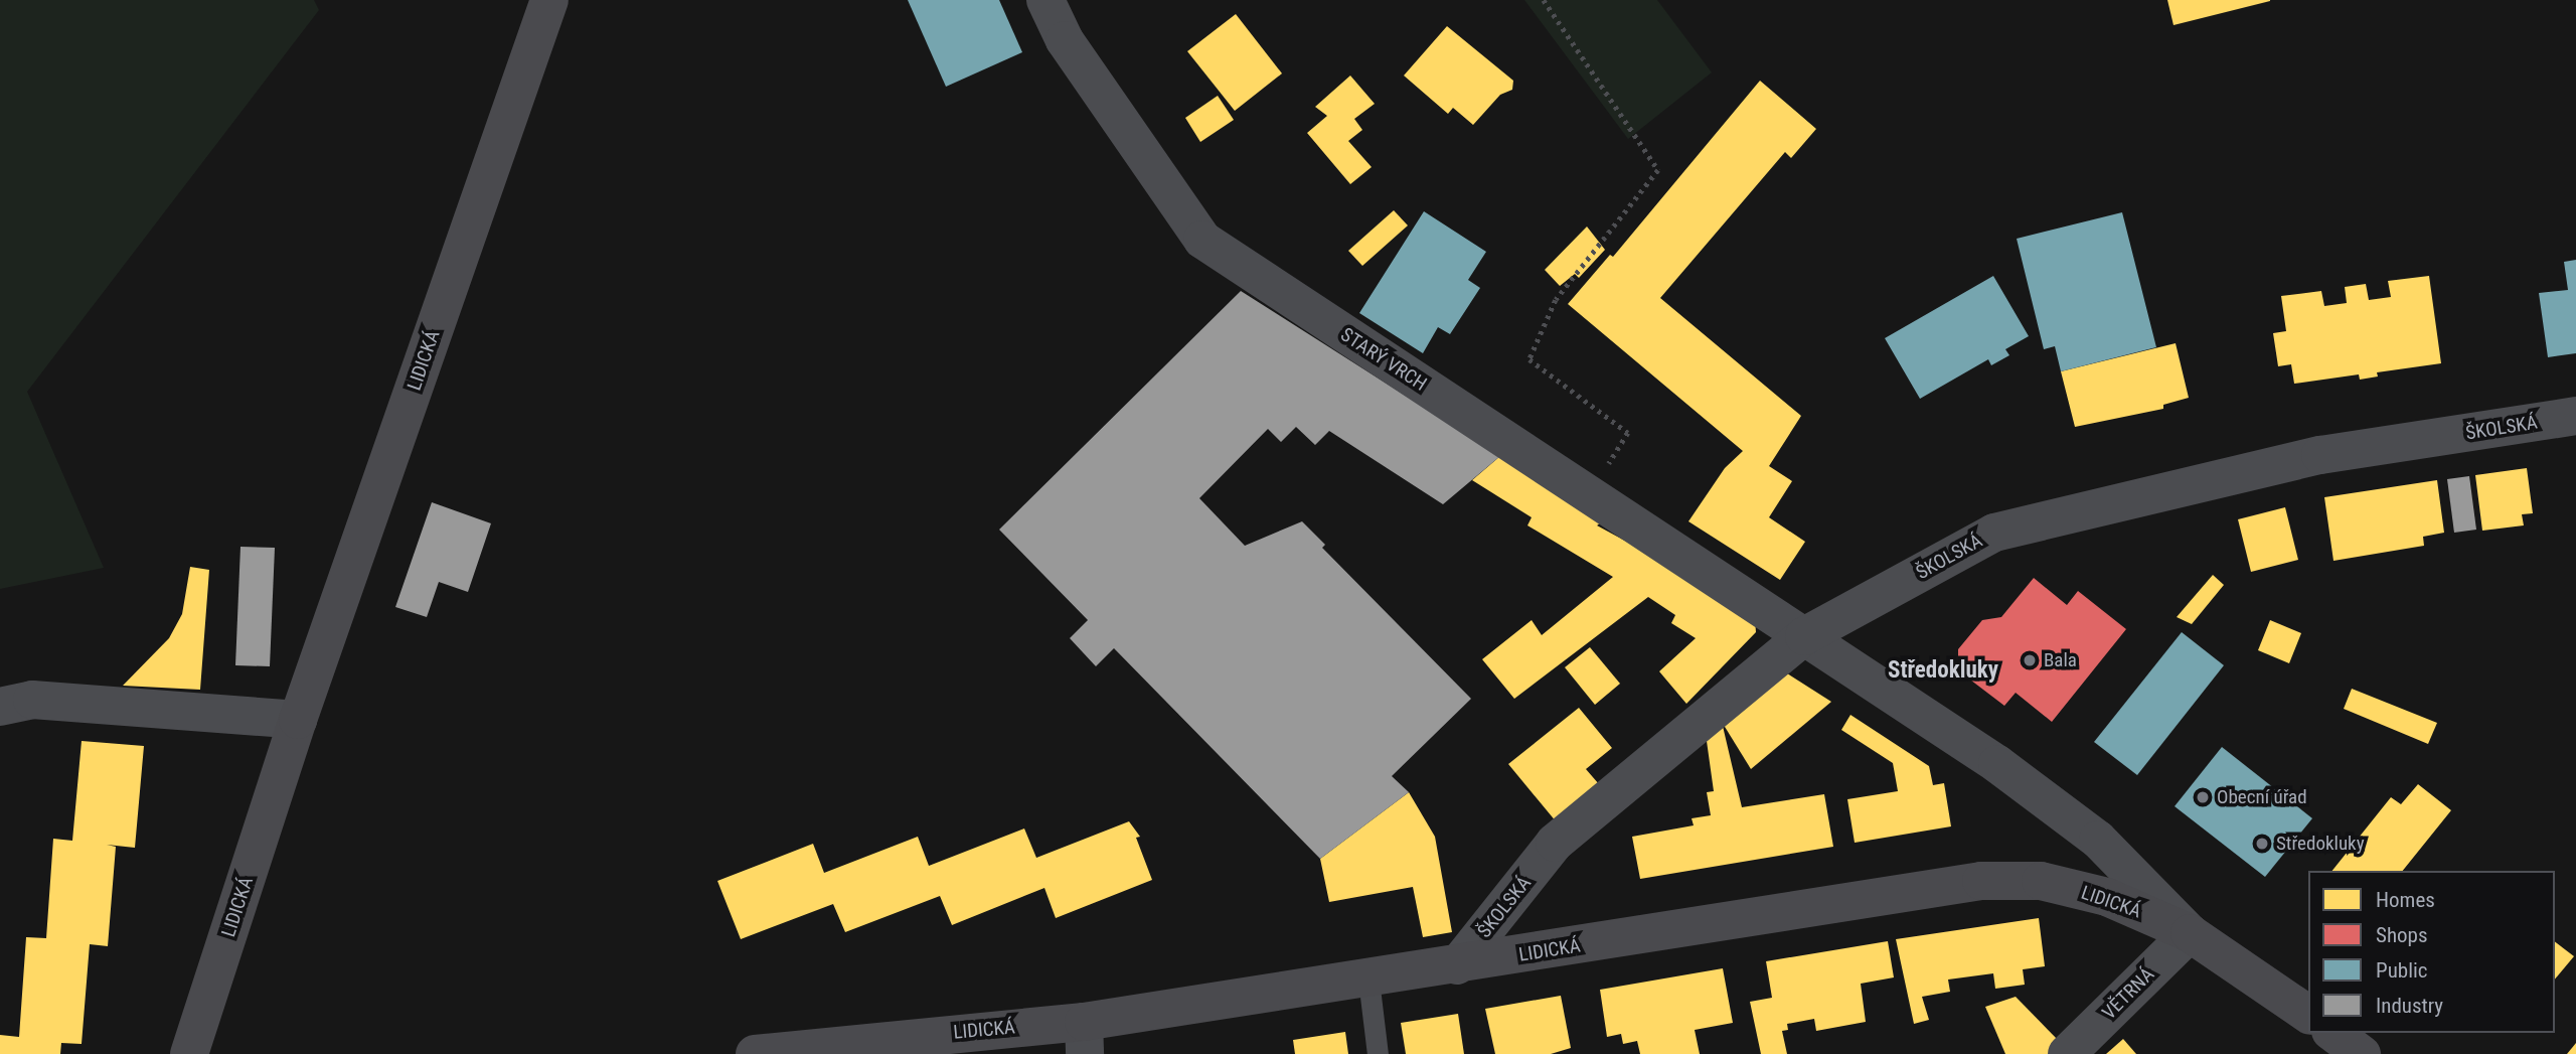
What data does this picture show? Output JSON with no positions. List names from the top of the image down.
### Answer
{
  "streets": {
    "street": [
      "STARÝ VRCH",
      "LIDICKÁ",
      "ŠKOLSKÁ",
      "VĚTRNÁ"
    ]
  },
  "crossings": [
    ["STARÝ VRCH", "LIDICKÁ"],
    ["STARÝ VRCH", "ŠKOLSKÁ"],
    ["STARÝ VRCH", "VĚTRNÁ"],
    ["LIDICKÁ", "ŠKOLSKÁ"],
    ["LIDICKÁ", "VĚTRNÁ"]
  ],
  "districts": ["Středokluky"],
  "places": ["Bala", "Obecní úřad", "Středokluky"],
  "legend": [
    "Homes",
    "Shops",
    "Public",
    "Industry"
  ]
}
